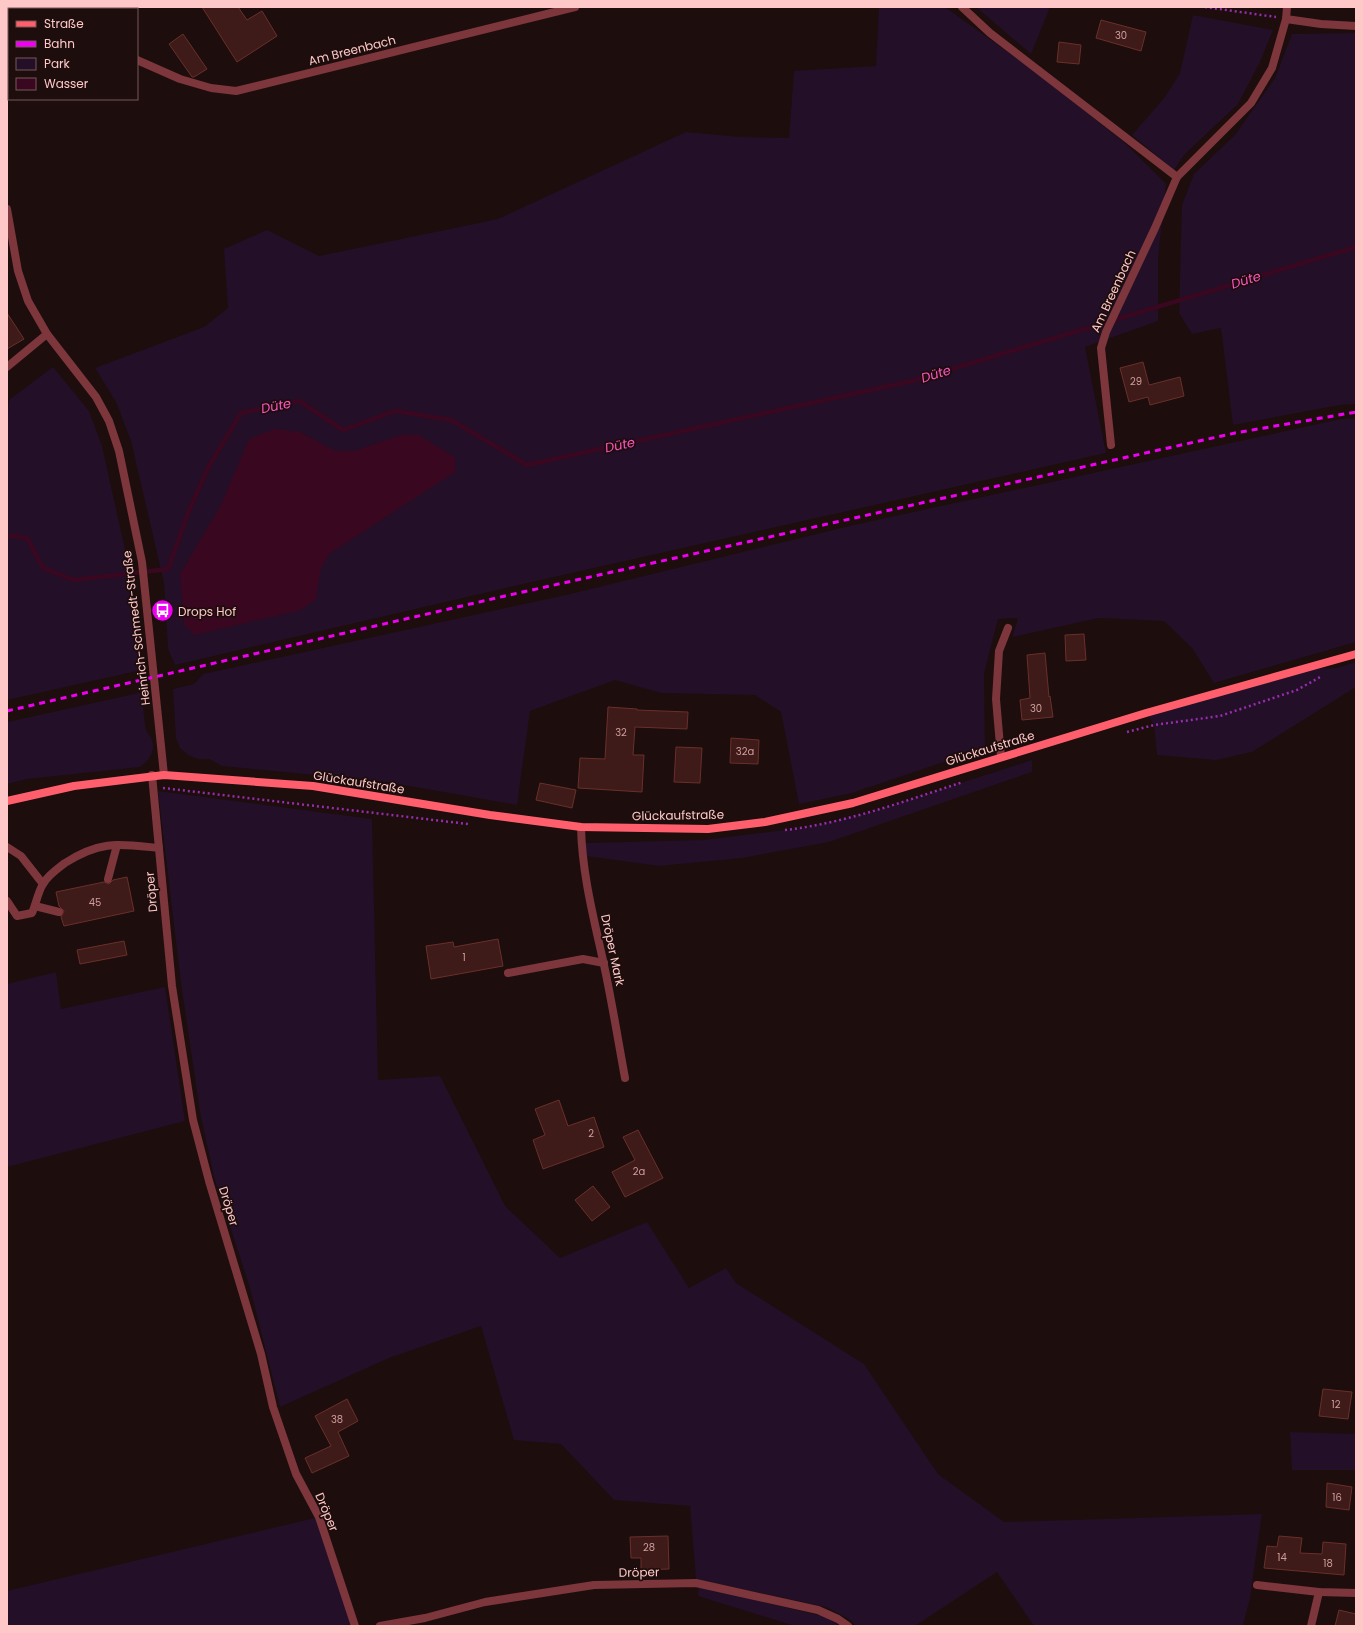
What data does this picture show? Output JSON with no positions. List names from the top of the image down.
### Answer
{
  "streets": {
    "main road": ["Glückaufstraße"],
    "street": [
      "Am Breenbach",
      "Heinrich-Schmedt-Straße",
      "Dröper",
      "Dröper Mark"
    ]
  },
  "crossings": [
    ["Heinrich-Schmedt-Straße", "Glückaufstraße"],
    ["Glückaufstraße", "Dröper"],
    ["Glückaufstraße", "Dröper Mark"]
  ],
  "water": ["Düte"],
  "places": {
    "bus stop": ["Drops Hof"]
  },
  "house_numbers": [
    "30",
    "29",
    "30",
    "32",
    "32a",
    "45",
    "1",
    "2",
    "2a",
    "12",
    "38",
    "16",
    "28",
    "14",
    "18"
  ],
  "legend": [
    "Straße",
    "Bahn",
    "Park",
    "Wasser"
  ]
}
